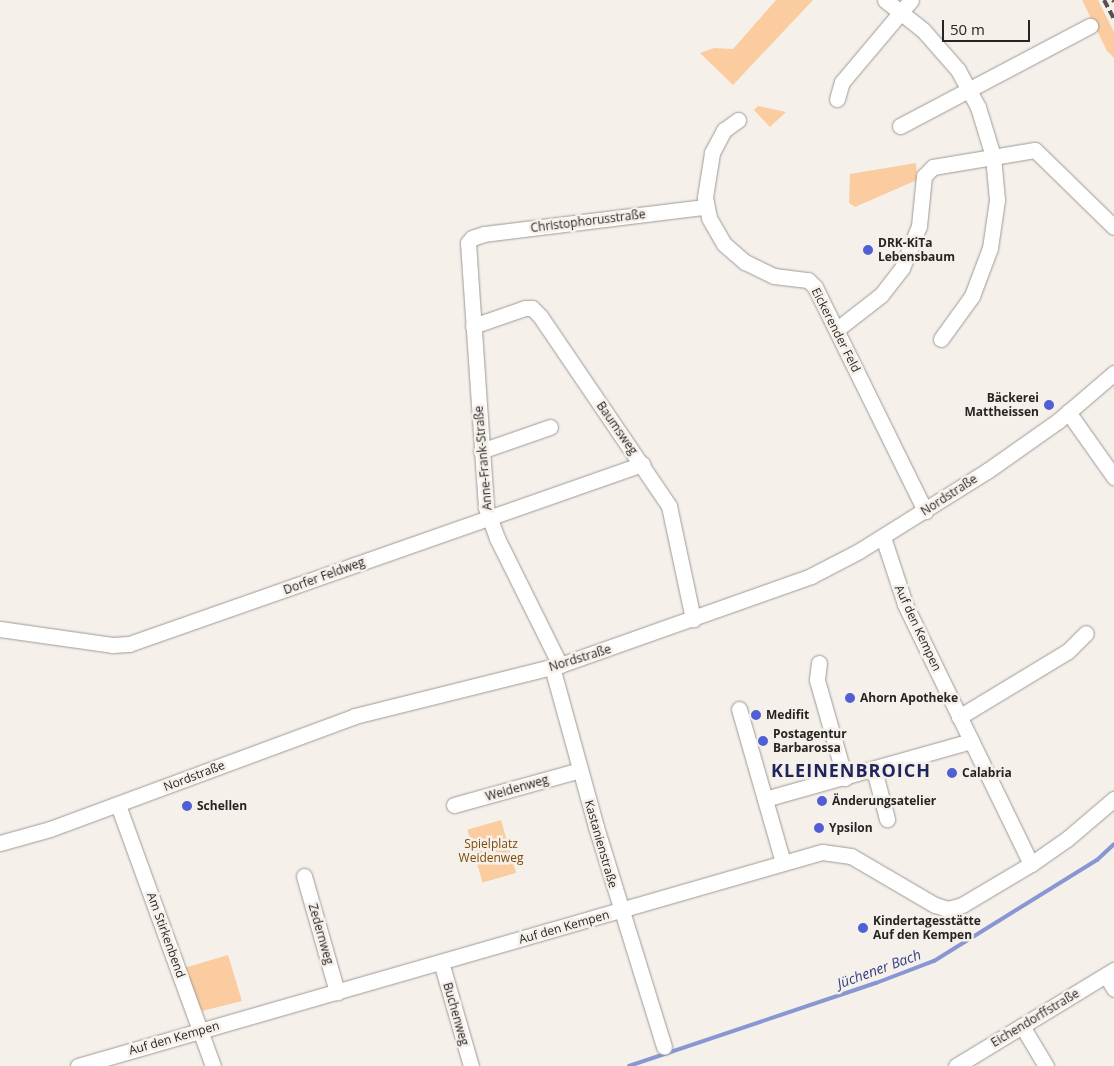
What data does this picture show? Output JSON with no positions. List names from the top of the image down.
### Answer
{
  "streets": {
    "street": [
      "Christophorusstraße",
      "Eickerender Feld",
      "Baumsweg",
      "Anne-Frank-Straße",
      "Nordstraße",
      "Dorfer Feldweg",
      "Auf den Kempen",
      "Weidenweg",
      "Kastanienstraße",
      "Zedernweg",
      "Am Stirkenbend",
      "Buchenweg",
      "Eichendorffstraße"
    ]
  },
  "crossings": [
    ["Christophorusstraße", "Eickerender Feld"],
    ["Christophorusstraße", "Anne-Frank-Straße"],
    ["Eickerender Feld", "Nordstraße"],
    ["Baumsweg", "Anne-Frank-Straße"],
    ["Baumsweg", "Nordstraße"],
    ["Baumsweg", "Dorfer Feldweg"],
    ["Anne-Frank-Straße", "Nordstraße"],
    ["Anne-Frank-Straße", "Dorfer Feldweg"],
    ["Anne-Frank-Straße", "Kastanienstraße"],
    ["Nordstraße", "Auf den Kempen"],
    ["Nordstraße", "Kastanienstraße"],
    ["Nordstraße", "Am Stirkenbend"],
    ["Auf den Kempen", "Kastanienstraße"],
    ["Auf den Kempen", "Zedernweg"],
    ["Auf den Kempen", "Am Stirkenbend"],
    ["Auf den Kempen", "Buchenweg"],
    ["Weidenweg", "Kastanienstraße"]
  ],
  "districts": ["KLEINENBROICH"],
  "water": ["Jüchener Bach"],
  "parks": ["Spielplatz Weidenweg"],
  "places": [
    "DRK-KiTa Lebensbaum",
    "Bäckerei Mattheissen",
    "Ahorn Apotheke",
    "Medifit",
    "Postagentur Barbarossa",
    "Calabria",
    "Änderungsatelier",
    "Schellen",
    "Ypsilon",
    "Kindertagesstätte Auf den Kempen"
  ],
  "scale_bar": "50 m"
}
